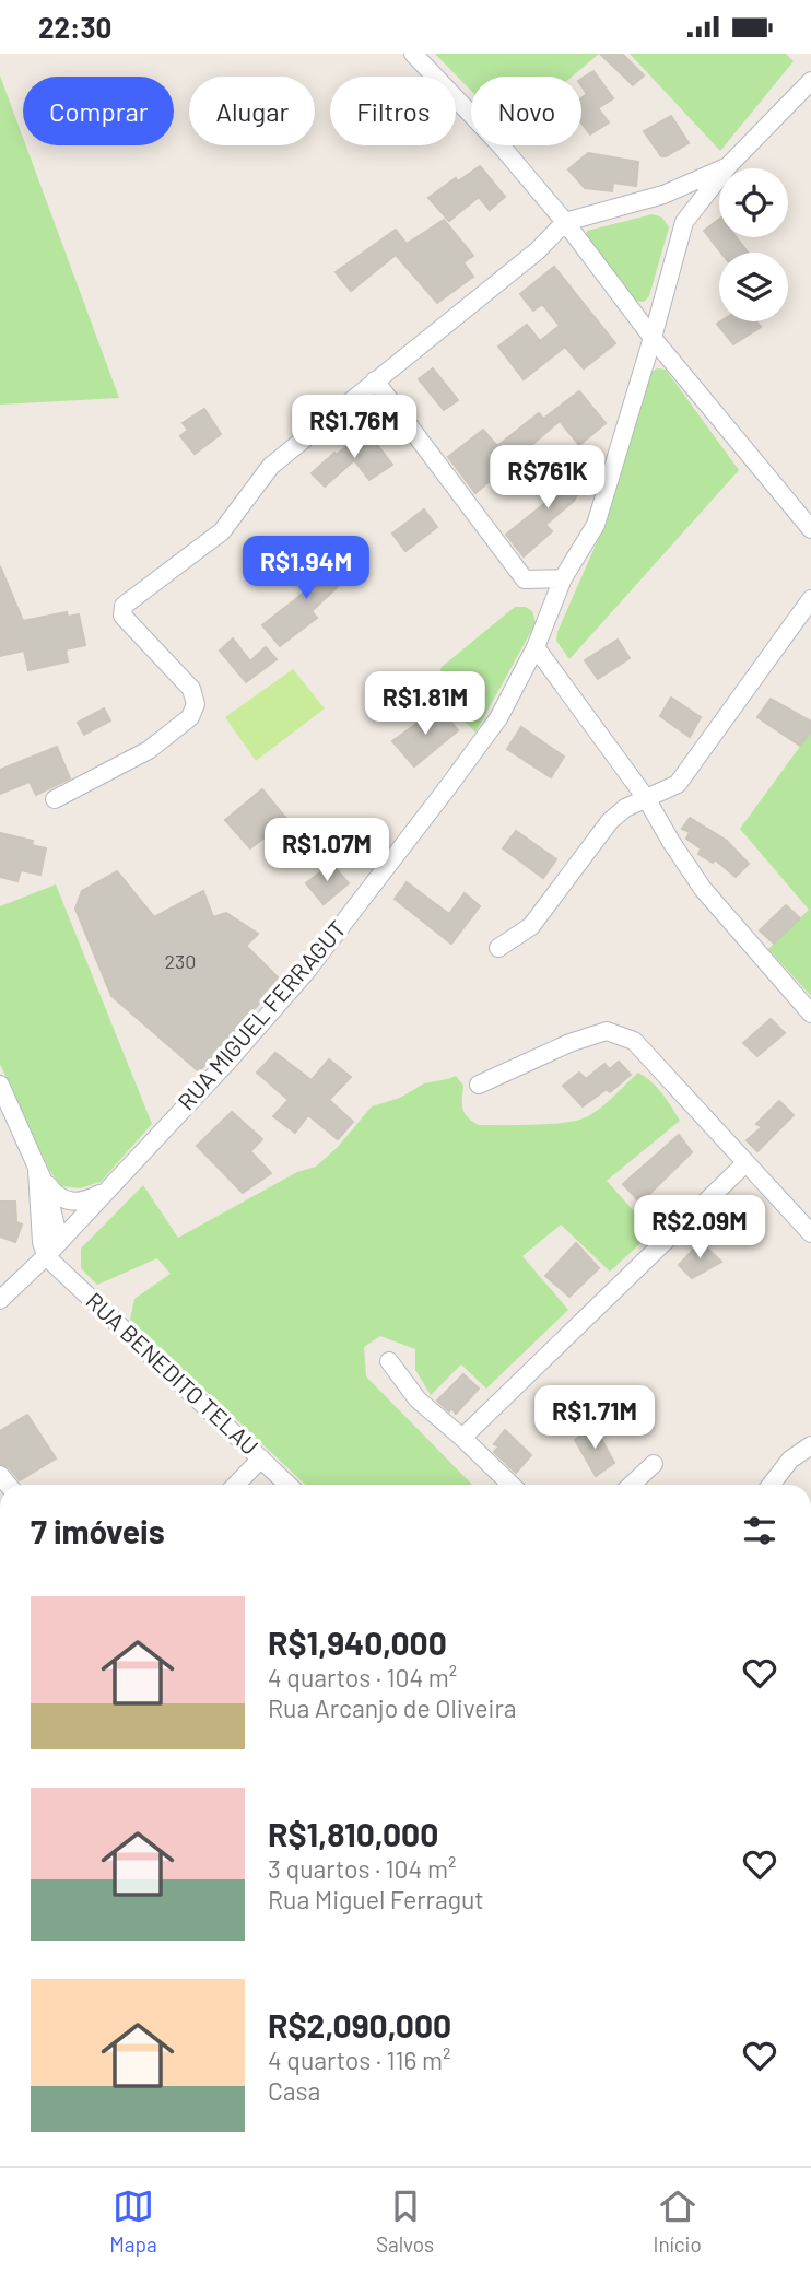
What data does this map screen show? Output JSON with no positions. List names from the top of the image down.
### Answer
{
  "streets": {
    "street": ["RUA MIGUEL FERRAGUT", "RUA BENEDITO TELAU"]
  },
  "crossings": [
    ["RUA MIGUEL FERRAGUT", "RUA BENEDITO TELAU"]
  ],
  "house_numbers": ["230"],
  "page": {
    "status": "22:30",
    "chip": [
      "Comprar",
      "Alugar",
      "Filtros",
      "Novo"
    ],
    "price": [
      "R$1.76M",
      "R$761K",
      "R$1.94M",
      "R$1.81M",
      "R$1.07M",
      "R$2.09M",
      "R$1.71M"
    ],
    "heading": "7 imóveis",
    "list": [
      {
        "name": "R$1,940,000",
        "note": "4 quartos · 104 m² · Rua Arcanjo de Oliveira"
      },
      {
        "name": "R$1,810,000",
        "note": "3 quartos · 104 m² · Rua Miguel Ferragut"
      },
      {
        "name": "R$2,090,000",
        "note": "4 quartos · 116 m² · Casa"
      }
    ],
    "tabs": ["Mapa", "Salvos", "Início"]
  }
}
